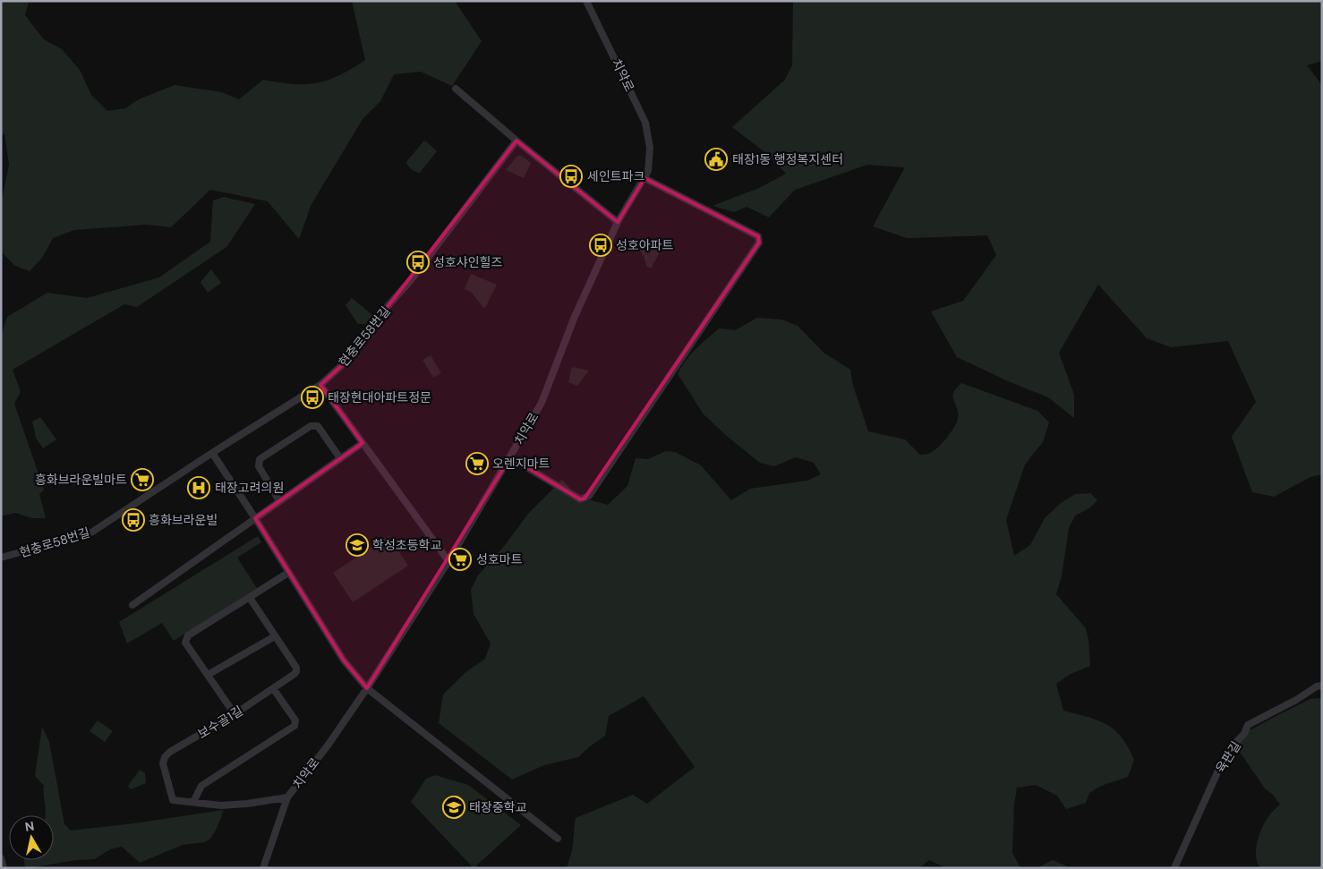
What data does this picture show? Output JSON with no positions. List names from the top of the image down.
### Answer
{
  "streets": {
    "street": [
      "치악로",
      "현충로58번길",
      "보수골1길",
      "육판길"
    ]
  },
  "crossings": [
    ["치악로", "보수골1길"]
  ],
  "places": {
    "public building": ["태장1동 행정복지센터"],
    "bus stop": [
      "세인트파크",
      "성호아파트",
      "성호샤인힐즈",
      "태장현대아파트정문",
      "흥화브라운빌"
    ],
    "supermarket": ["오렌지마트", "흥화브라운빌마트", "성호마트"],
    "hospital": ["태장고려의원"],
    "school or university": ["학성초등학교", "태장중학교"]
  },
  "north": "top"
}
